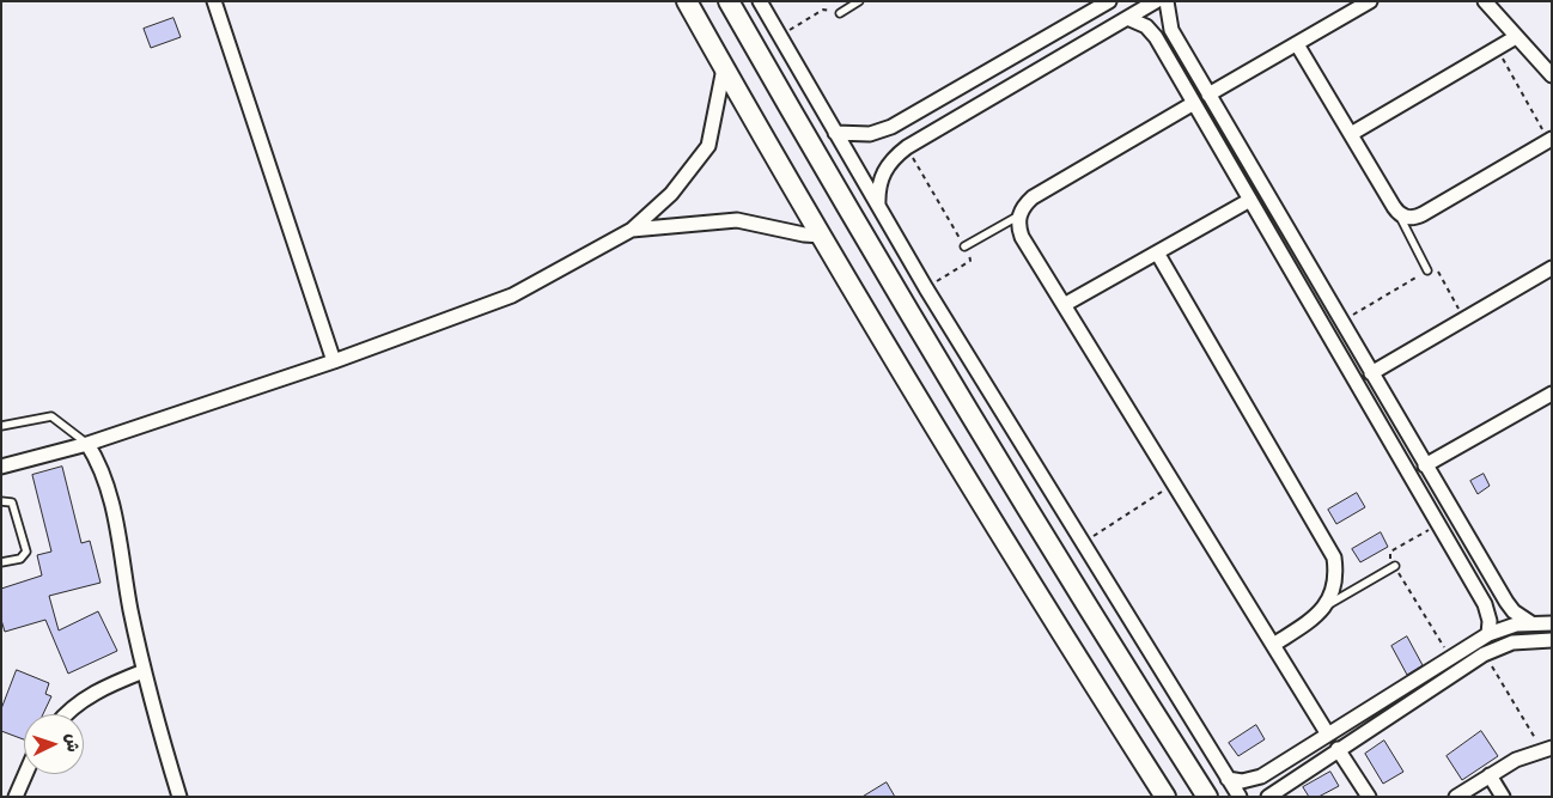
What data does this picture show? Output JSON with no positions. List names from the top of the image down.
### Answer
{
  "north": "right"
}
